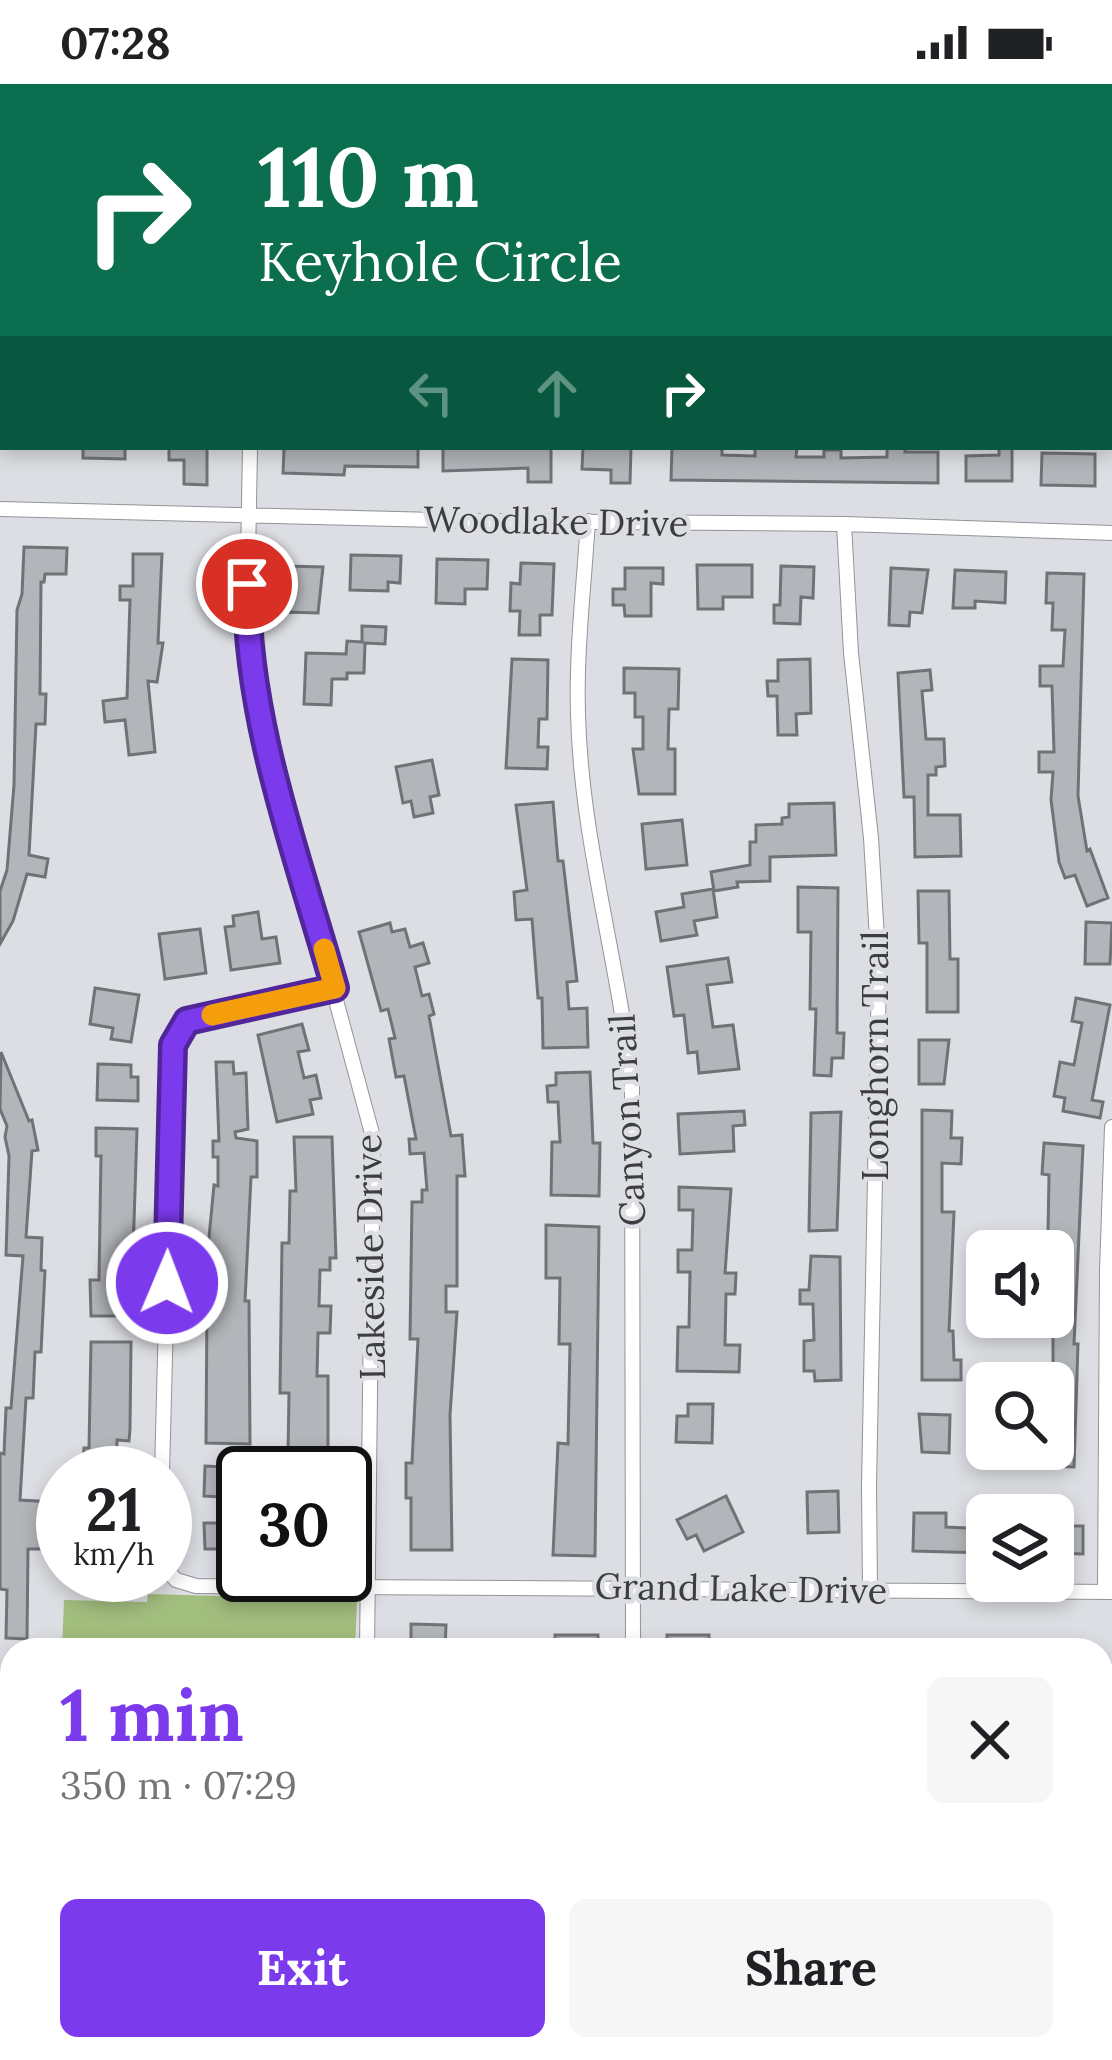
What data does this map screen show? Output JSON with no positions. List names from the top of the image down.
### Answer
{
  "streets": {
    "street": [
      "Woodlake Drive",
      "Longhorn Trail",
      "Canyon Trail",
      "Lakeside Drive",
      "Grand Lake Drive"
    ]
  },
  "crossings": [
    ["Woodlake Drive", "Longhorn Trail"],
    ["Woodlake Drive", "Canyon Trail"],
    ["Woodlake Drive", "Lakeside Drive"],
    ["Longhorn Trail", "Grand Lake Drive"],
    ["Canyon Trail", "Grand Lake Drive"]
  ],
  "page": {
    "status": "07:28",
    "turn": ["110 m", "Keyhole Circle"],
    "speed": "21 km/h",
    "limit": "30",
    "heading": ["1 min", "350 m · 07:29"],
    "buttons": ["Exit", "Share"]
  }
}
